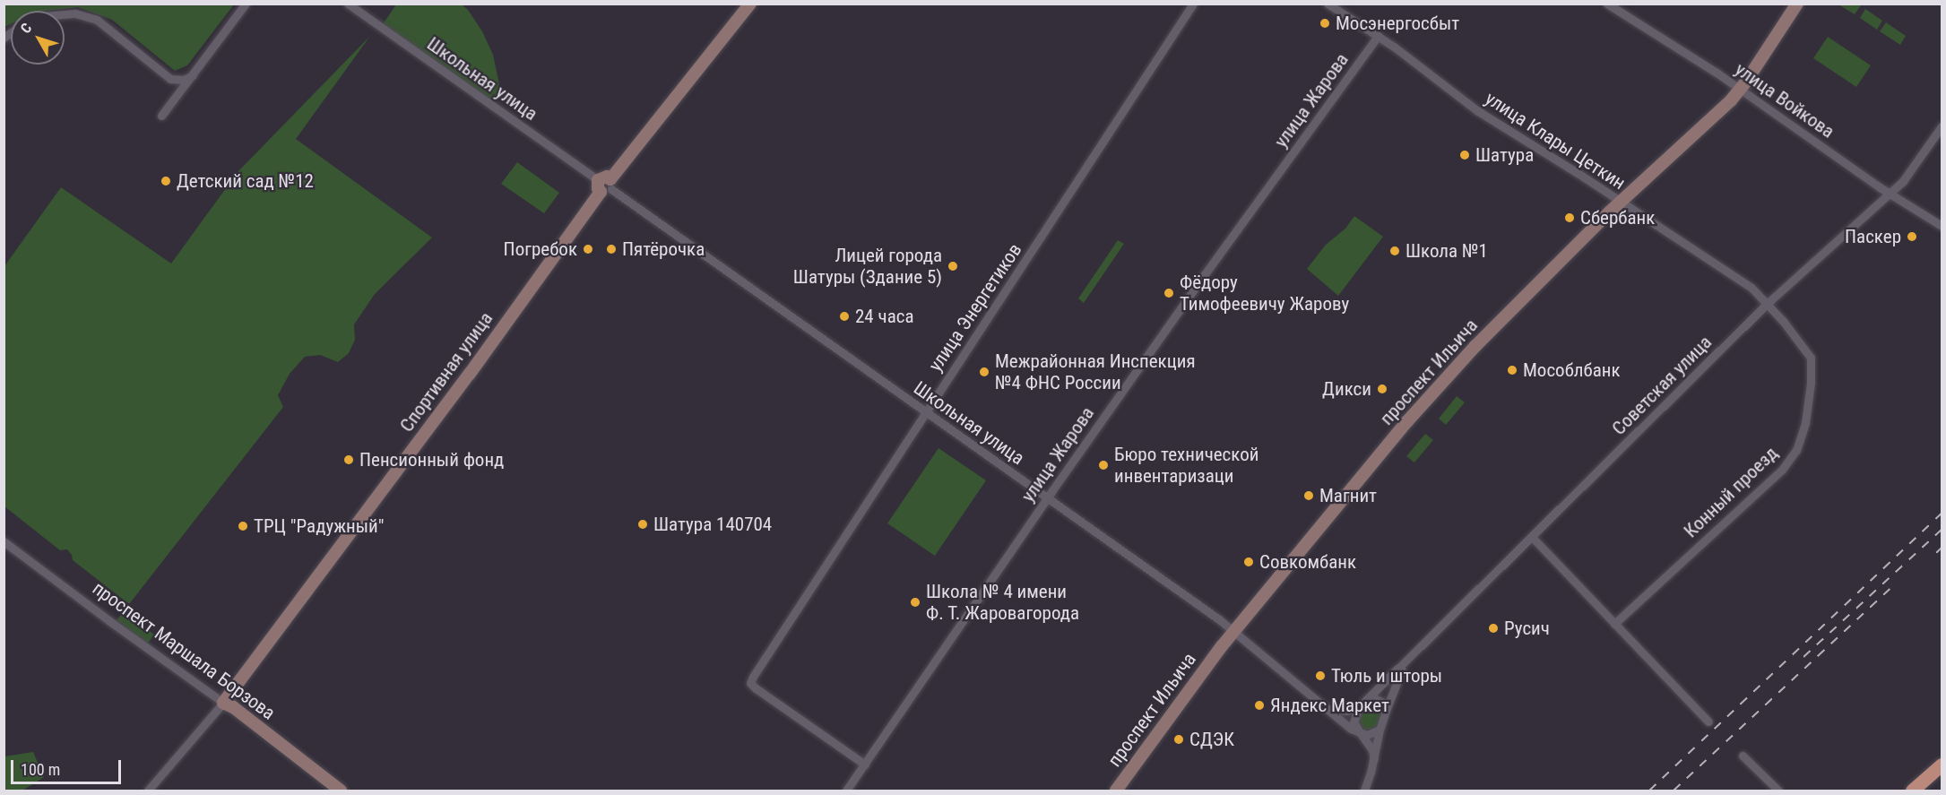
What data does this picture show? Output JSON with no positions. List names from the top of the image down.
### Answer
{
  "streets": {
    "street": [
      "Школьная улица",
      "улица Жарова",
      "улица Войкова",
      "улица Клары Цеткин",
      "улица Энергетиков",
      "Спортивная улица",
      "проспект Ильича",
      "Советская улица",
      "Конный проезд",
      "проспект Маршала Борзова"
    ]
  },
  "crossings": [
    ["Школьная улица", "улица Жарова"],
    ["Школьная улица", "улица Энергетиков"],
    ["Школьная улица", "Спортивная улица"],
    ["Школьная улица", "проспект Ильича"],
    ["Школьная улица", "Советская улица"],
    ["улица Жарова", "улица Клары Цеткин"],
    ["улица Жарова", "улица Энергетиков"],
    ["улица Войкова", "проспект Ильича"],
    ["улица Войкова", "Советская улица"],
    ["улица Клары Цеткин", "проспект Ильича"],
    ["улица Клары Цеткин", "Советская улица"],
    ["улица Клары Цеткин", "Конный проезд"],
    ["Спортивная улица", "проспект Маршала Борзова"],
    ["Советская улица", "Конный проезд"]
  ],
  "places": [
    "Мосэнергосбыт",
    "Шатура",
    "Детский сад №12",
    "Сбербанк",
    "Паскер",
    "Погребок",
    "Пятёрочка",
    "Школа №1",
    "Лицей города Шатуры (Здание 5)",
    "Фёдору Тимофеевичу Жарову",
    "24 часа",
    "Мособлбанк",
    "Межрайонная Инспекция №4 ФНС России",
    "Дикси",
    "Пенсионный фонд",
    "Бюро технической инвентаризаци",
    "Магнит",
    "Шатура 140704",
    "ТРЦ \"Радужный\"",
    "Совкомбанк",
    "Школа № 4 имени Ф. Т. Жаровагорода",
    "Русич",
    "Тюль и шторы",
    "Яндекс Маркет",
    "СДЭК"
  ],
  "scale_bar": "100 m",
  "north": "top left"
}
